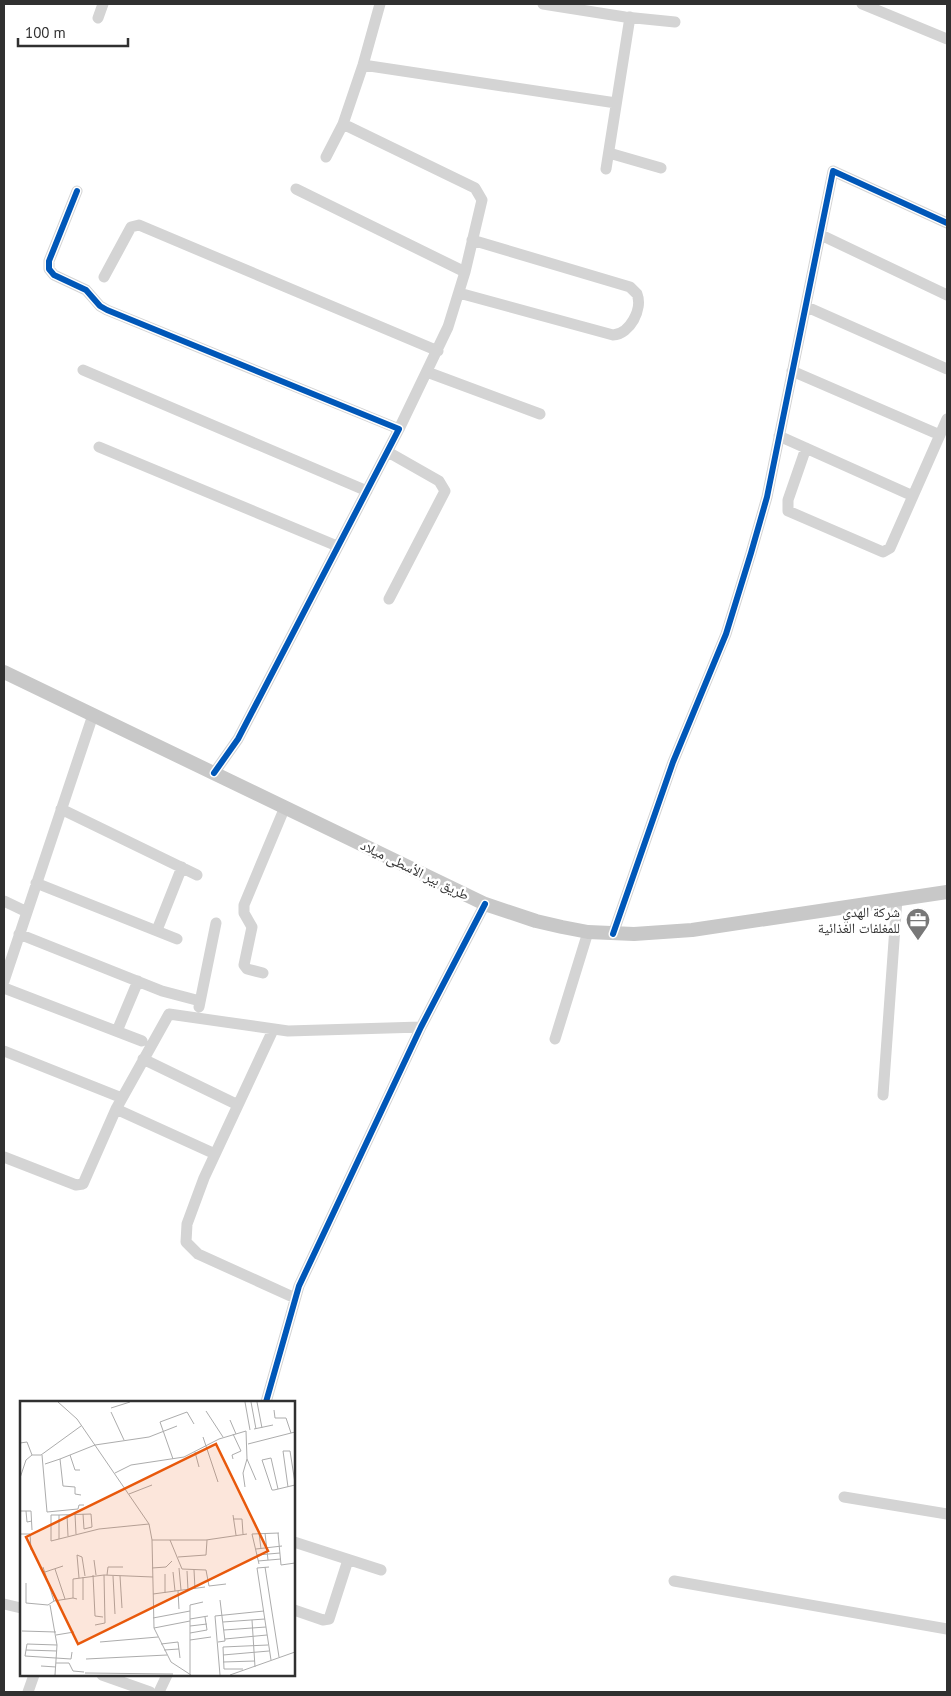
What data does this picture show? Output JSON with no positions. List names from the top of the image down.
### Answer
{
  "streets": {
    "main road": ["طريق بير الأسطى ميلاد"]
  },
  "places": {
    "office": ["شركة الهدي للمغلفات الغذائية"]
  },
  "scale_bar": "100 m"
}
